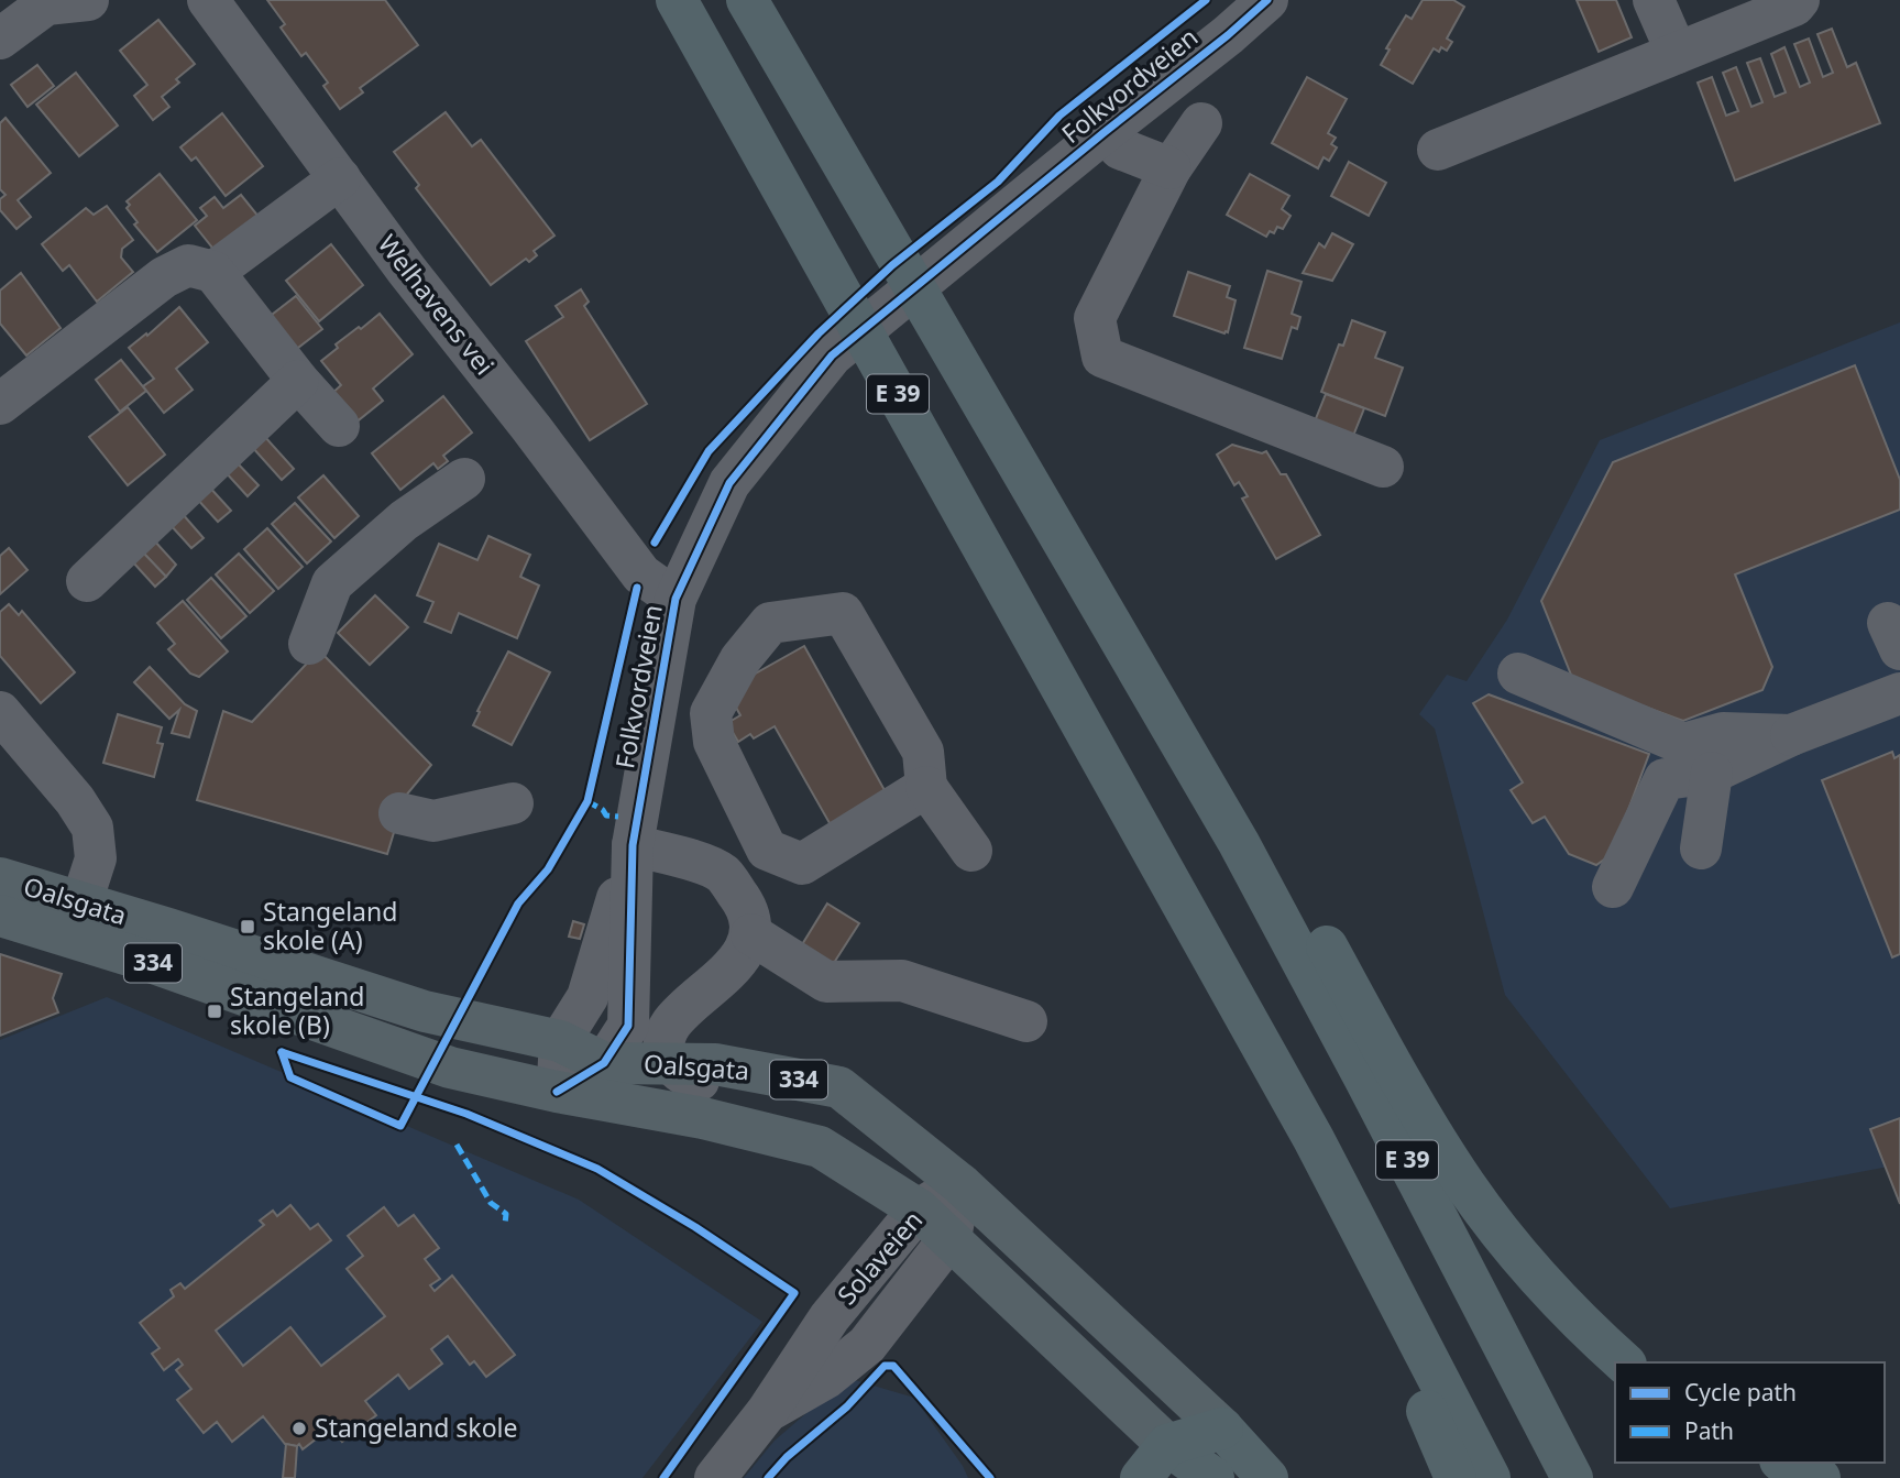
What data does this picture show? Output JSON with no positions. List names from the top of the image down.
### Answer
{
  "streets": {
    "highway": ["E 39", "Oalsgata"],
    "main road": ["334"],
    "street": ["Folkvordveien", "Welhavens vei", "Solaveien"]
  },
  "crossings": [
    ["Folkvordveien", "Welhavens vei"],
    ["Folkvordveien", "Oalsgata"],
    ["Oalsgata", "Solaveien"]
  ],
  "places": {
    "transit": ["Stangeland skole (A)", "Stangeland skole (B)"],
    "other": ["Stangeland skole"]
  },
  "legend": ["Cycle path", "Path"]
}
